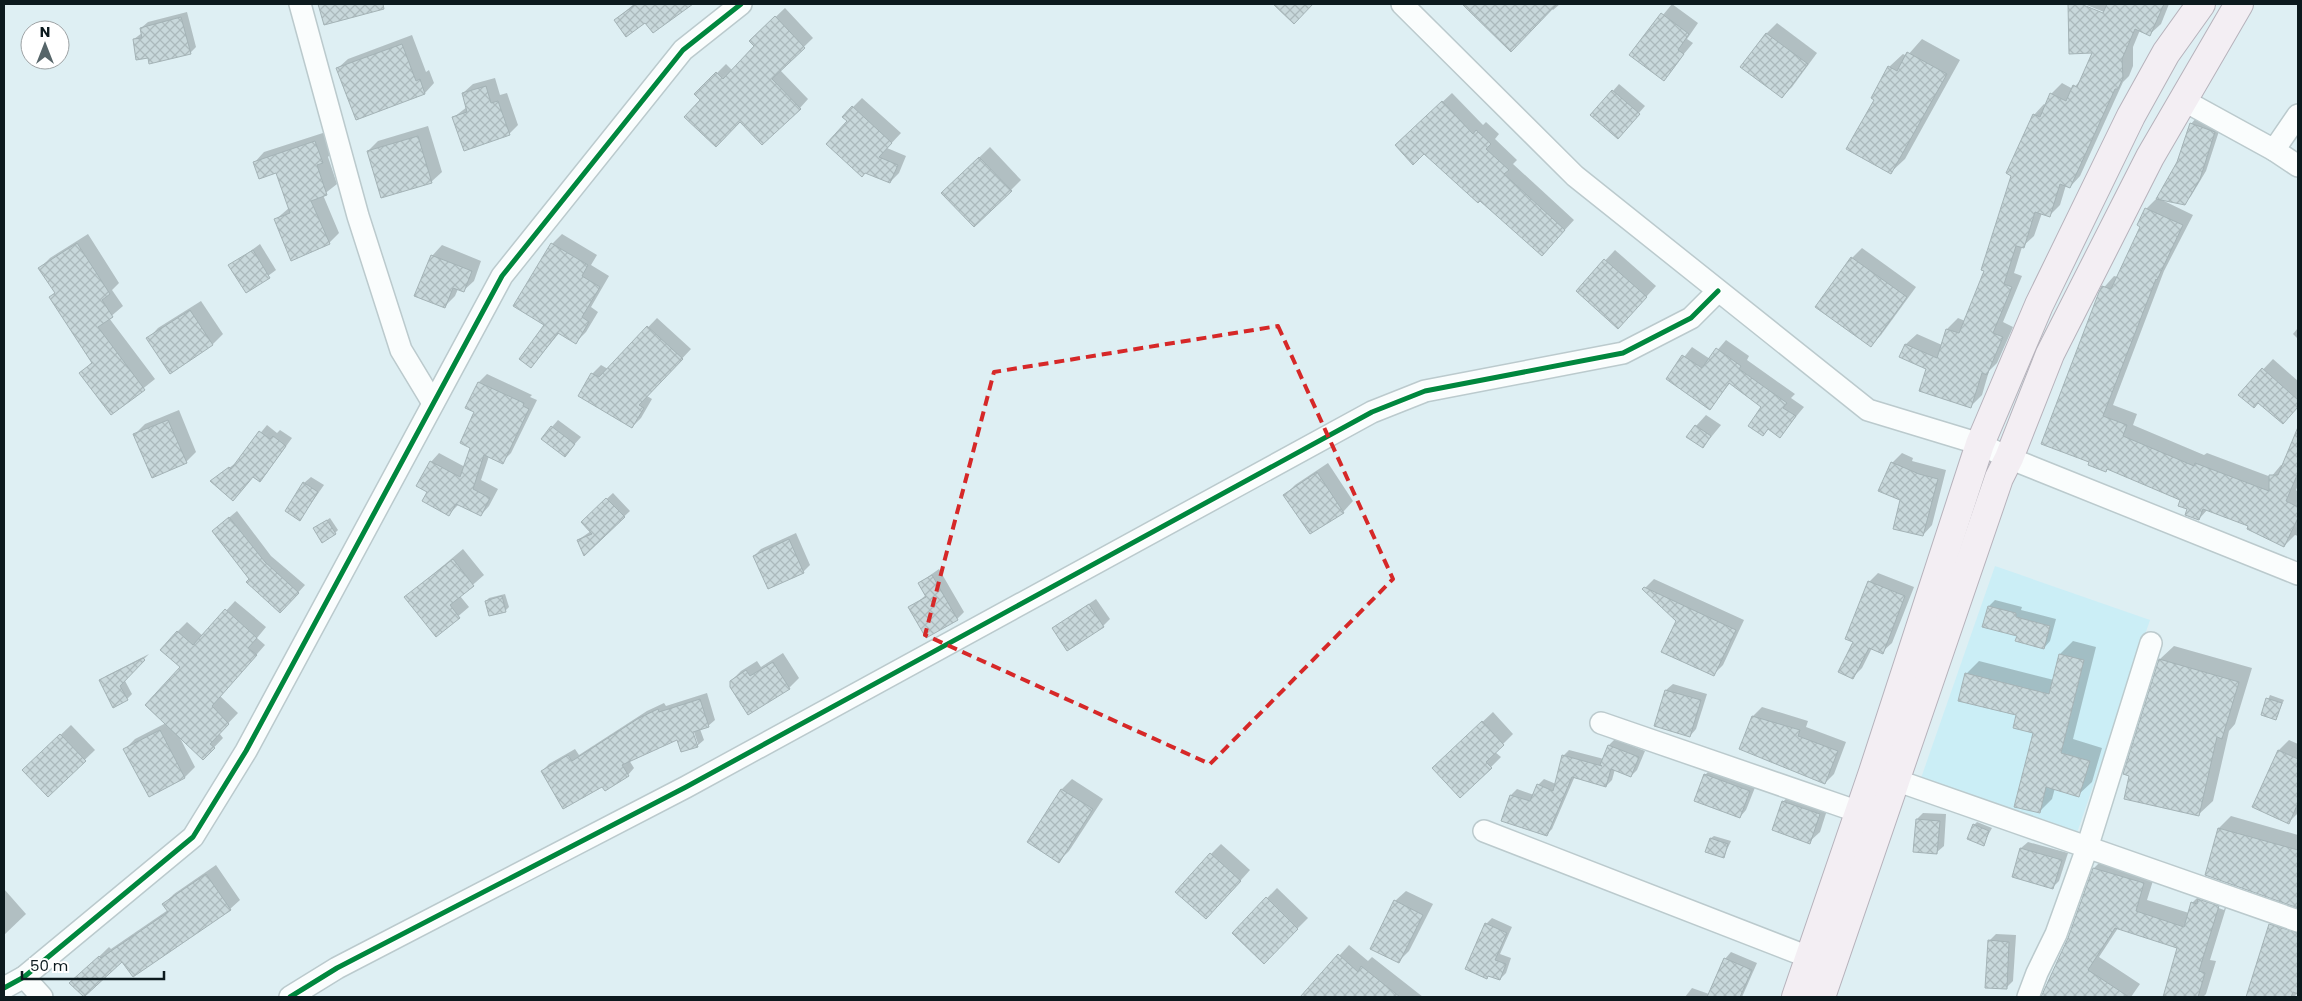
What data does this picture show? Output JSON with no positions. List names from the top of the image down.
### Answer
{
  "scale_bar": "50 m",
  "north": "top"
}
